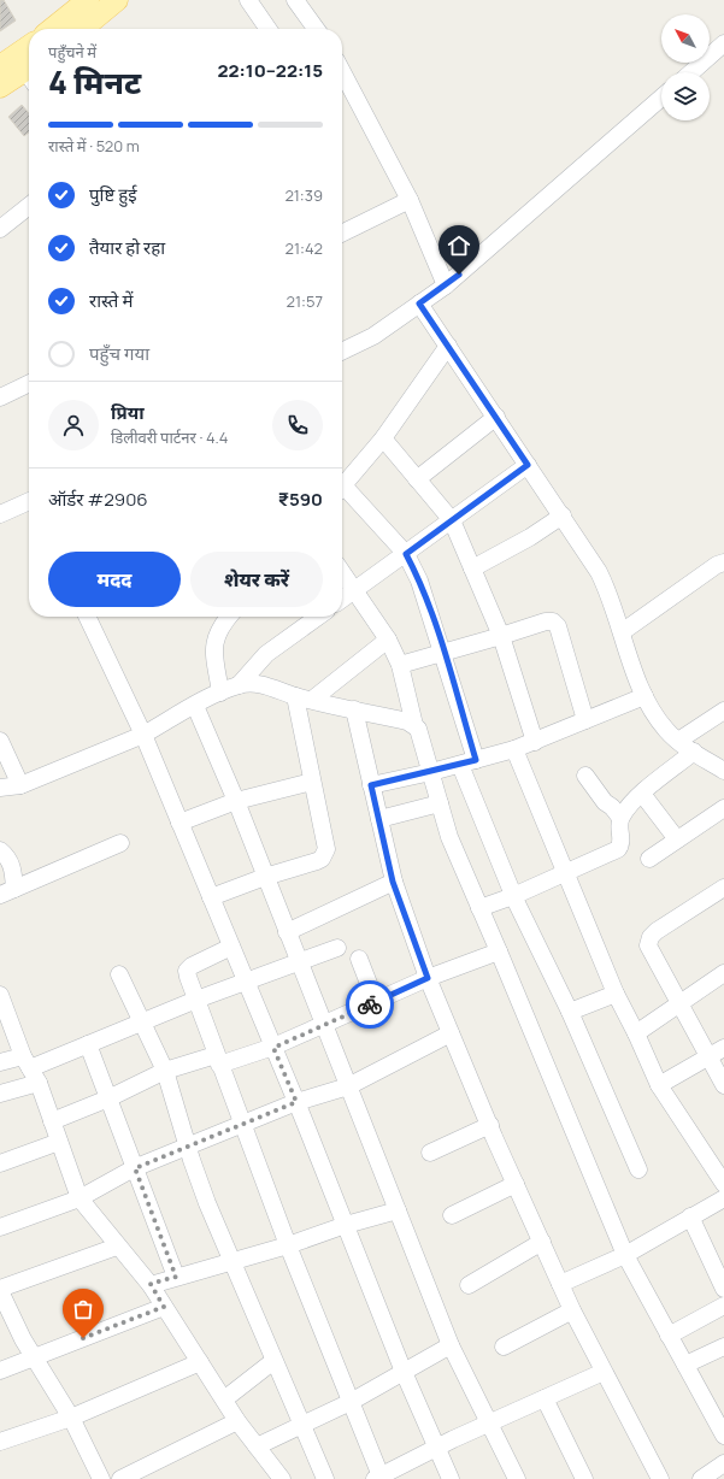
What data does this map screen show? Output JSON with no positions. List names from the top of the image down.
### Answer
{
  "north": "top left",
  "page": {
    "heading": ["4 मिनट", "पहुँचने में", "22:10–22:15"],
    "panel": [
      "प्रिया",
      "डिलीवरी पार्टनर · 4.4",
      "ऑर्डर #2906",
      "₹590"
    ],
    "bar": "रास्ते में · 520 m",
    "list": [
      ["पुष्टि हुई", "21:39"],
      ["तैयार हो रहा", "21:42"],
      ["रास्ते में", "21:57"],
      "पहुँच गया"
    ],
    "buttons": ["मदद", "शेयर करें"]
  }
}
